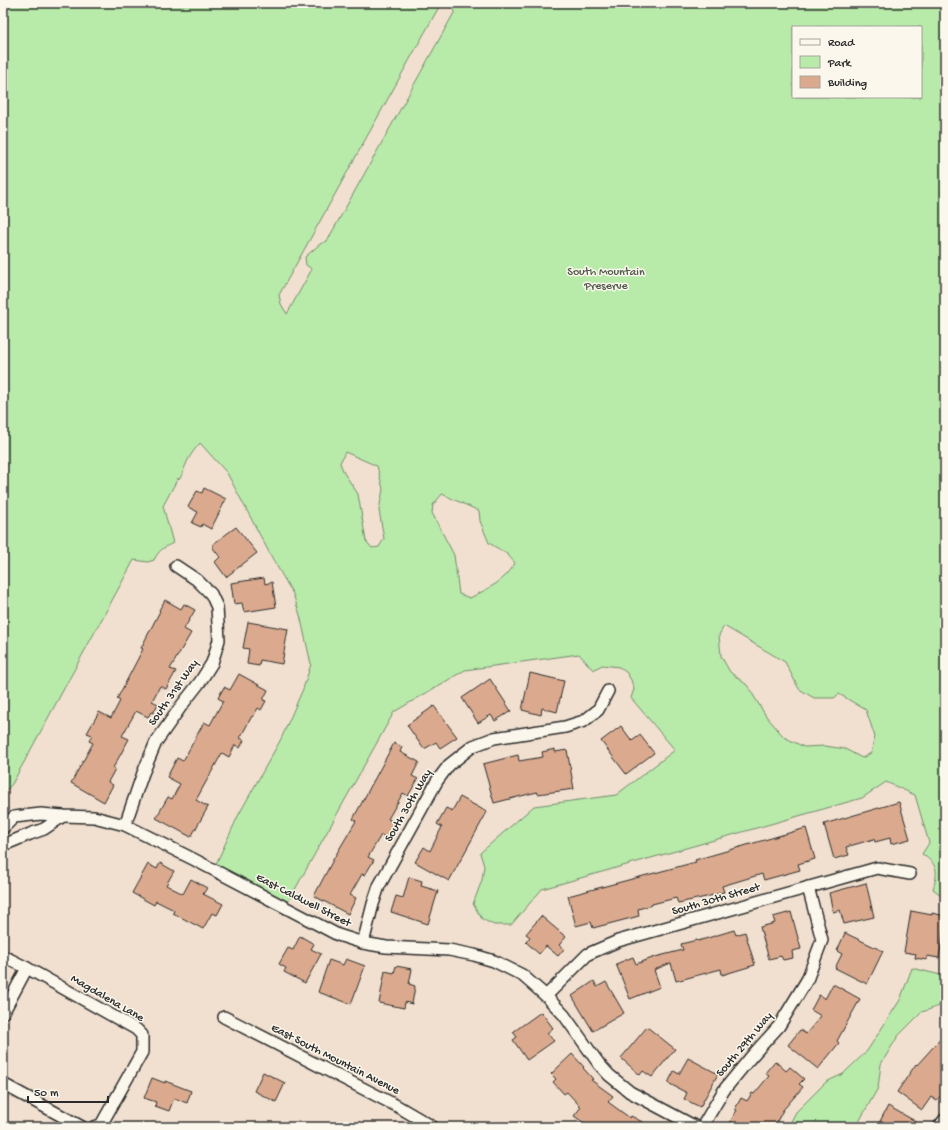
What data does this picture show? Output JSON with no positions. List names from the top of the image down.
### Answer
{
  "streets": {
    "street": [
      "South 31st Way",
      "South 30th Way",
      "South 30th Street",
      "East Caldwell Street",
      "Magdalena Lane",
      "South 29th Way",
      "East South Mountain Avenue"
    ]
  },
  "crossings": [
    ["South 31st Way", "East Caldwell Street"],
    ["South 30th Way", "East Caldwell Street"],
    ["South 30th Street", "East Caldwell Street"],
    ["South 30th Street", "South 29th Way"]
  ],
  "parks": ["South Mountain Preserve"],
  "legend": ["Road", "Park", "Building"],
  "scale_bar": "50 m"
}
